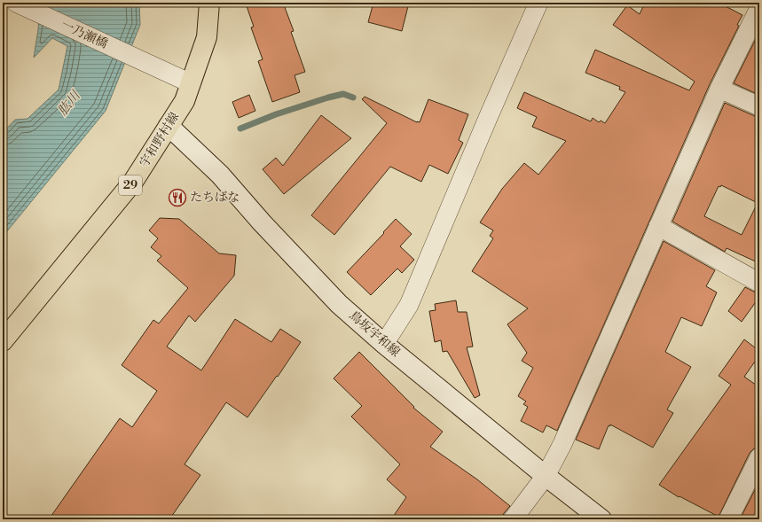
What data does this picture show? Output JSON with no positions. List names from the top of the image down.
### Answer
{
  "streets": {
    "main road": ["宇和野村線", "29", "鳥坂宇和線"],
    "street": ["一乃瀬橋"]
  },
  "crossings": [
    ["一乃瀬橋", "宇和野村線"],
    ["宇和野村線", "鳥坂宇和線"]
  ],
  "water": ["肱川"],
  "places": {
    "restaurant": ["たちばな"]
  }
}
